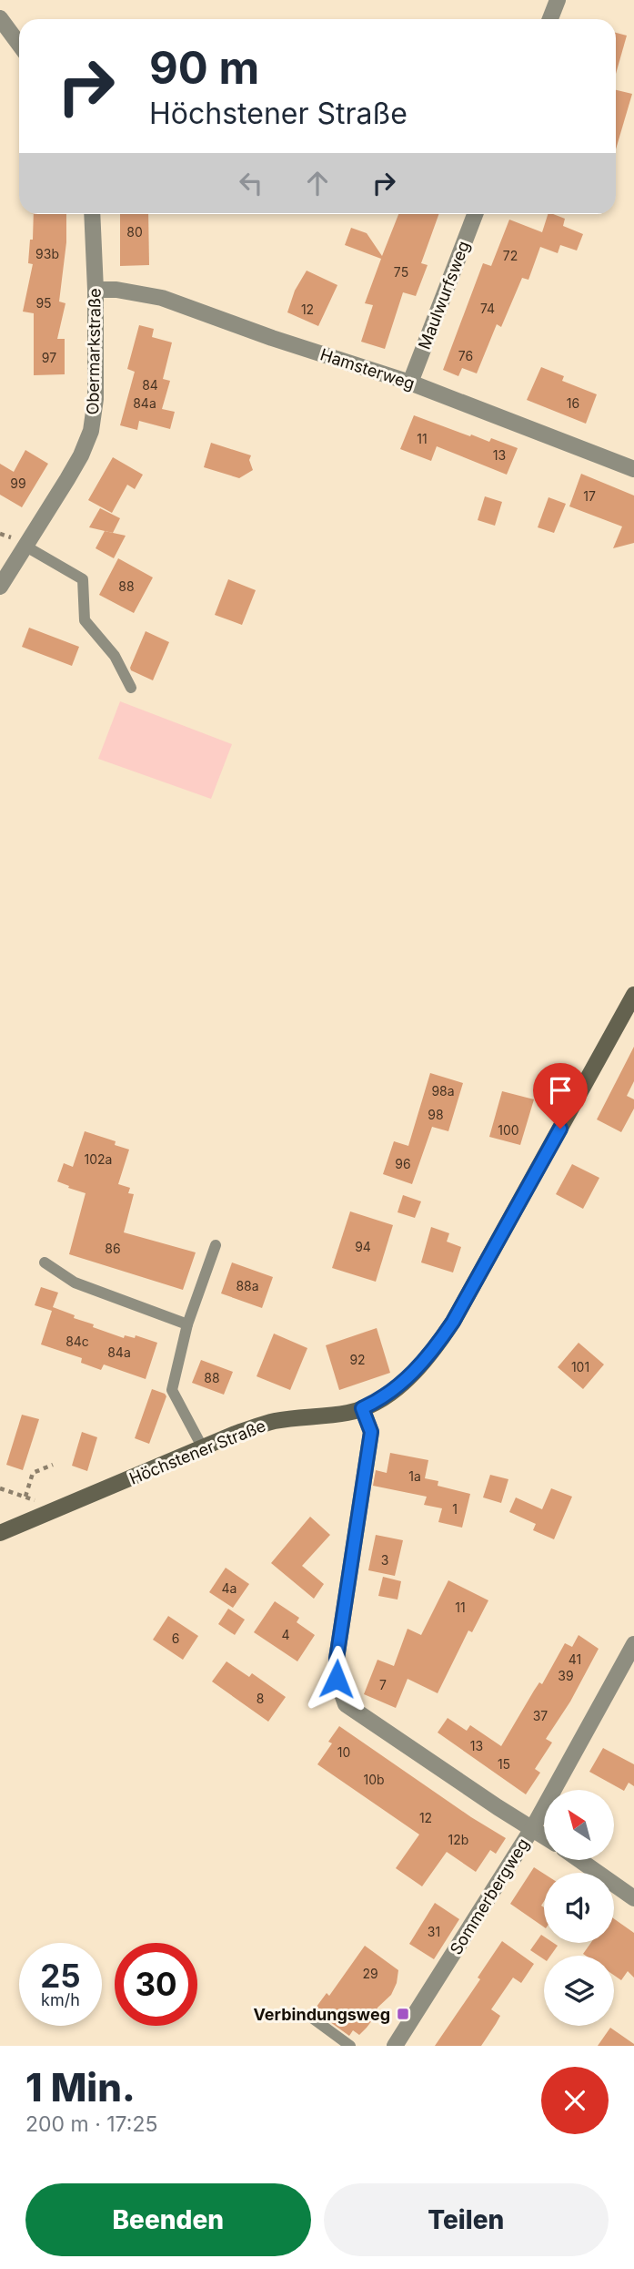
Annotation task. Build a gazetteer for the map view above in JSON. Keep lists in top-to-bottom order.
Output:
{
  "streets": {
    "main road": ["Höchstener Straße"],
    "street": [
      "Maulwurfsweg",
      "Obermarkstraße",
      "Hamsterweg",
      "Sommerbergweg"
    ]
  },
  "crossings": [
    ["Maulwurfsweg", "Hamsterweg"],
    ["Obermarkstraße", "Hamsterweg"]
  ],
  "places": {
    "transit": ["Verbindungsweg"]
  },
  "house_numbers": [
    "80",
    "93b",
    "72",
    "75",
    "95",
    "74",
    "12",
    "76",
    "97",
    "84",
    "84a",
    "16",
    "11",
    "13",
    "99",
    "17",
    "88",
    "98a",
    "98",
    "100",
    "102a",
    "96",
    "94",
    "86",
    "88a",
    "84c",
    "84a",
    "92",
    "101",
    "88",
    "1a",
    "1",
    "3",
    "4a",
    "11",
    "4",
    "6",
    "41",
    "39",
    "7",
    "8",
    "37",
    "13",
    "10",
    "15",
    "10b",
    "12",
    "12b",
    "31",
    "29"
  ],
  "north": "top left",
  "page": {
    "turn": ["90 m", "Höchstener Straße"],
    "speed": "25 km/h",
    "limit": "30",
    "heading": ["1 Min.", "200 m · 17:25"],
    "buttons": ["Beenden", "Teilen"]
  }
}
